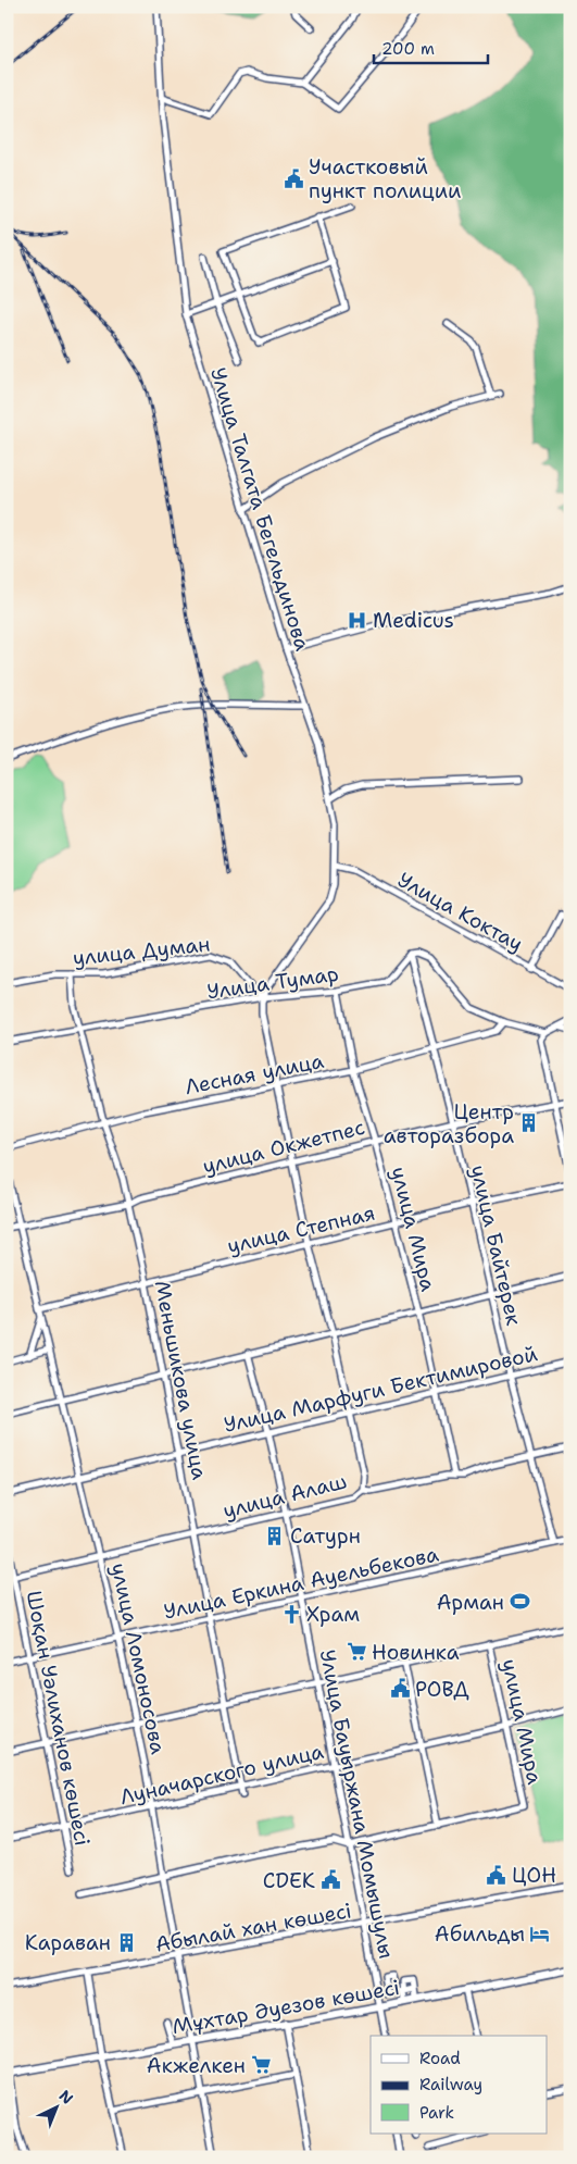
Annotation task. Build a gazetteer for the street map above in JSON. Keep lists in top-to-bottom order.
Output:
{
  "streets": {
    "main road": ["Мұхтар Әуезов көшесі"],
    "street": [
      "Улица Талгата Бегельдинова",
      "Улица Коктау",
      "улица Думан",
      "Улица Тумар",
      "Лесная улица",
      "улица Окжетпес",
      "улица Степная",
      "улица Мира",
      "улица Байтерек",
      "Меньшикова улица",
      "Улица Марфуги Бектимировой",
      "улица Алаш",
      "Улица Еркина Ауельбекова",
      "улица Ломоносова",
      "Шоқан Уәлиханов көшесі",
      "Луначарского улица",
      "Улица Бауыржана Момышулы",
      "Абылай хан көшесі"
    ]
  },
  "crossings": [
    ["Улица Талгата Бегельдинова", "Улица Коктау"],
    ["Улица Талгата Бегельдинова", "улица Думан"],
    ["Улица Талгата Бегельдинова", "Улица Тумар"],
    ["улица Думан", "Улица Тумар"],
    ["улица Думан", "Меньшикова улица"],
    ["Улица Тумар", "улица Мира"],
    ["Улица Тумар", "улица Байтерек"],
    ["Улица Тумар", "Меньшикова улица"],
    ["Лесная улица", "улица Мира"],
    ["Лесная улица", "улица Байтерек"],
    ["Лесная улица", "Меньшикова улица"],
    ["улица Окжетпес", "улица Мира"],
    ["улица Окжетпес", "улица Байтерек"],
    ["улица Окжетпес", "Меньшикова улица"],
    ["улица Окжетпес", "улица Ломоносова"],
    ["улица Степная", "улица Мира"],
    ["улица Степная", "улица Байтерек"],
    ["улица Степная", "Меньшикова улица"],
    ["улица Степная", "улица Ломоносова"],
    ["улица Мира", "Улица Марфуги Бектимировой"],
    ["улица Мира", "улица Алаш"],
    ["улица Мира", "Луначарского улица"],
    ["улица Байтерек", "Улица Марфуги Бектимировой"],
    ["улица Байтерек", "улица Алаш"],
    ["улица Байтерек", "Улица Еркина Ауельбекова"],
    ["Меньшикова улица", "Улица Марфуги Бектимировой"],
    ["Меньшикова улица", "улица Алаш"],
    ["Меньшикова улица", "Улица Еркина Ауельбекова"],
    ["Меньшикова улица", "Луначарского улица"],
    ["Улица Марфуги Бектимировой", "улица Ломоносова"],
    ["Улица Марфуги Бектимировой", "Улица Бауыржана Момышулы"],
    ["улица Алаш", "улица Ломоносова"],
    ["улица Алаш", "Шоқан Уәлиханов көшесі"],
    ["улица Алаш", "Улица Бауыржана Момышулы"],
    ["Улица Еркина Ауельбекова", "улица Ломоносова"],
    ["Улица Еркина Ауельбекова", "Шоқан Уәлиханов көшесі"],
    ["Улица Еркина Ауельбекова", "Улица Бауыржана Момышулы"],
    ["улица Ломоносова", "Луначарского улица"],
    ["улица Ломоносова", "Абылай хан көшесі"],
    ["улица Ломоносова", "Мұхтар Әуезов көшесі"],
    ["Шоқан Уәлиханов көшесі", "Луначарского улица"],
    ["Луначарского улица", "Улица Бауыржана Момышулы"],
    ["Улица Бауыржана Момышулы", "Абылай хан көшесі"],
    ["Улица Бауыржана Момышулы", "Мұхтар Әуезов көшесі"]
  ],
  "places": {
    "public building": [
      "Участковый пункт полиции",
      "РОВД",
      "ЦОН",
      "CDEK"
    ],
    "hospital": ["Medicus"],
    "building": ["Центр авторазбора", "Сатурн", "Караван"],
    "sports": ["Арман"],
    "church": ["Храм"],
    "supermarket": ["Новинка", "Акжелкен"],
    "hotel": ["Абильды"]
  },
  "legend": ["Road", "Railway", "Park"],
  "scale_bar": "200 m",
  "north": "top right"
}
